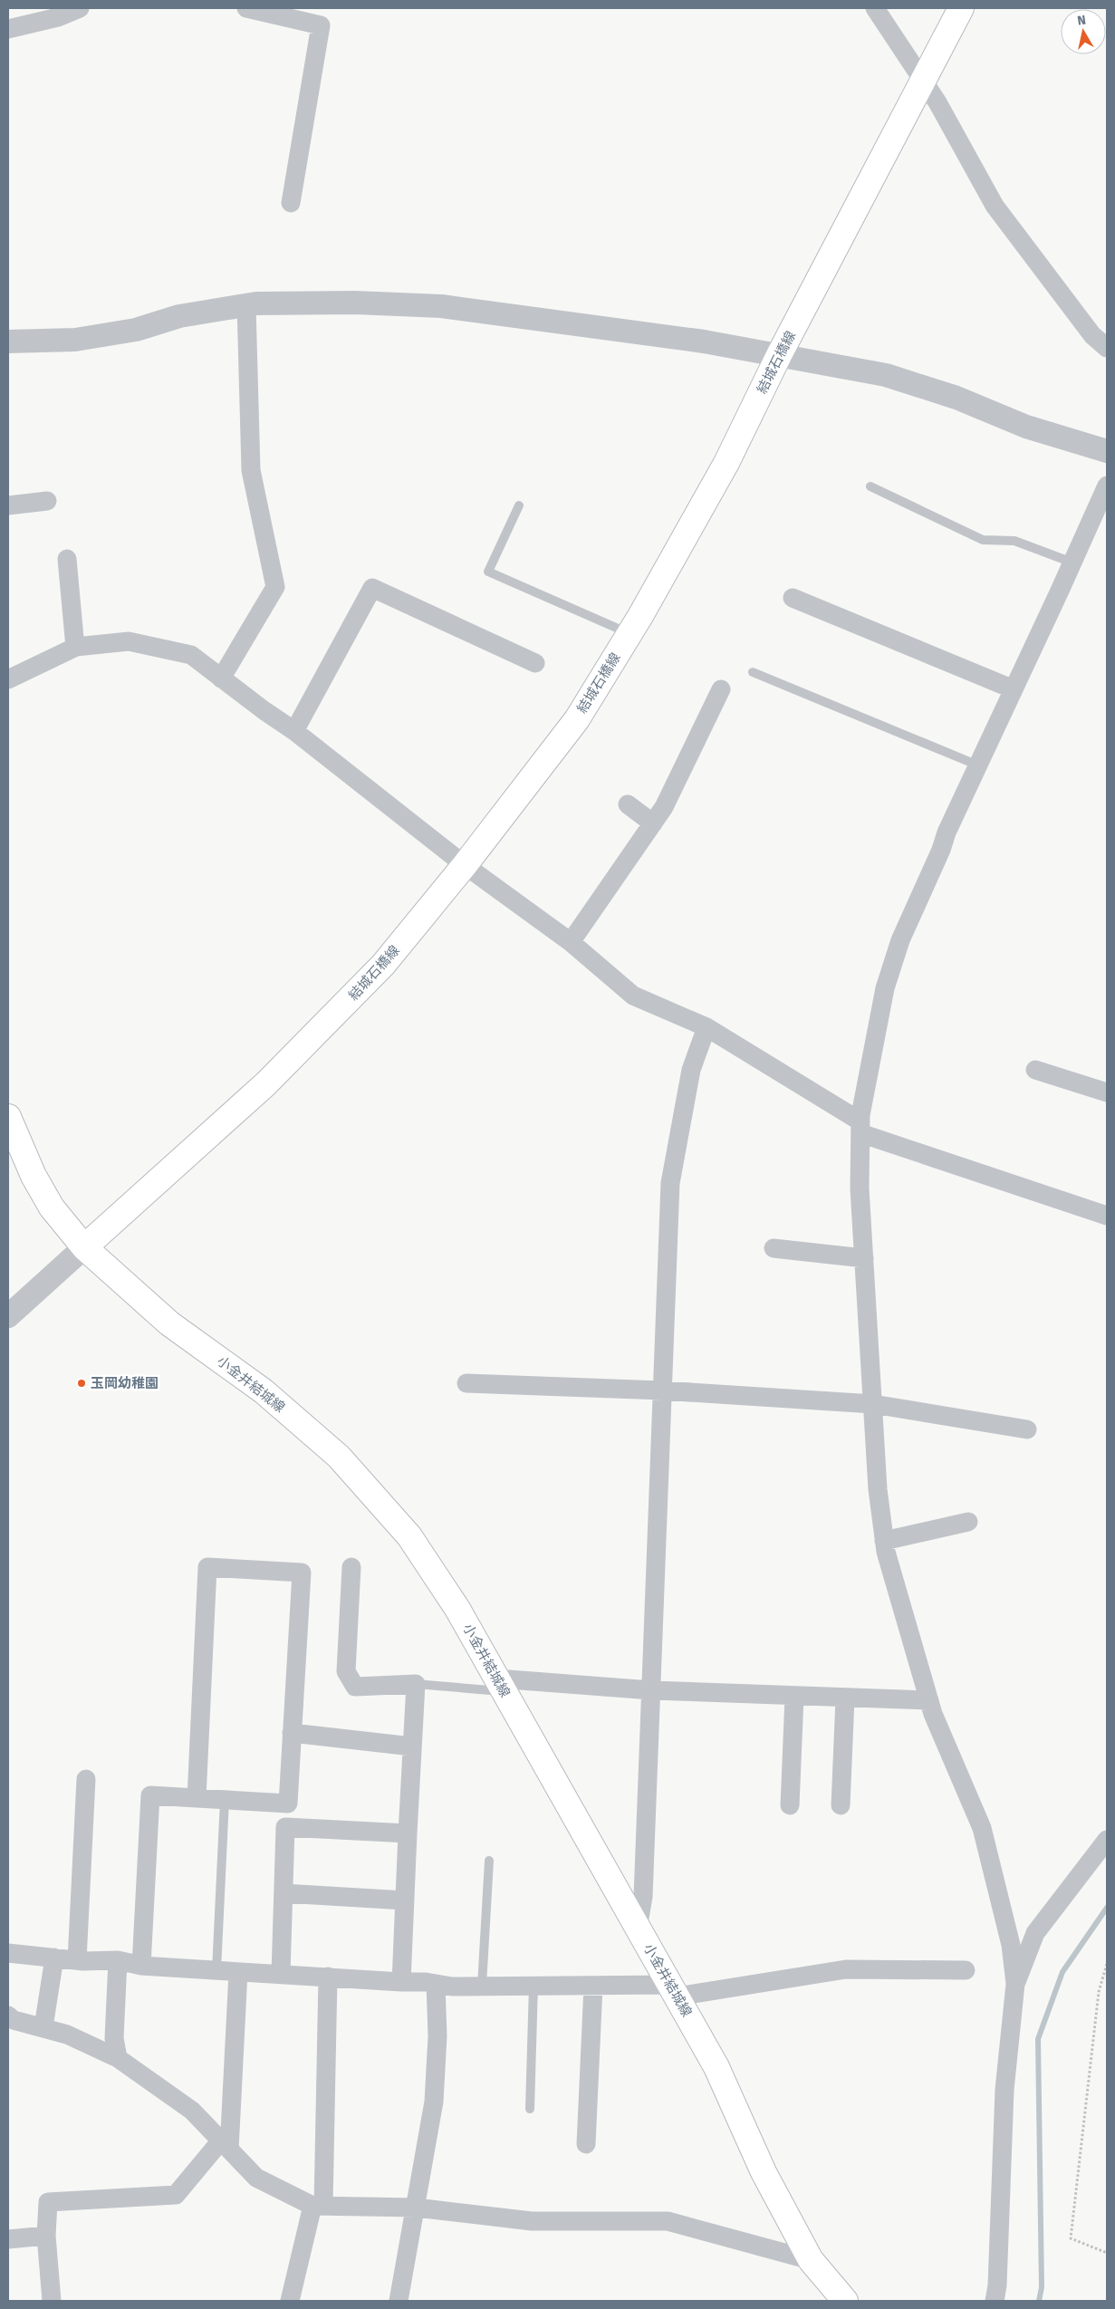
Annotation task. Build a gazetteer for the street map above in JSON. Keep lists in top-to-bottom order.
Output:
{
  "streets": {
    "main road": ["結城石橋線", "小金井結城線"]
  },
  "crossings": [
    ["結城石橋線", "小金井結城線"]
  ],
  "places": ["玉岡幼稚園"],
  "north": "top"
}
